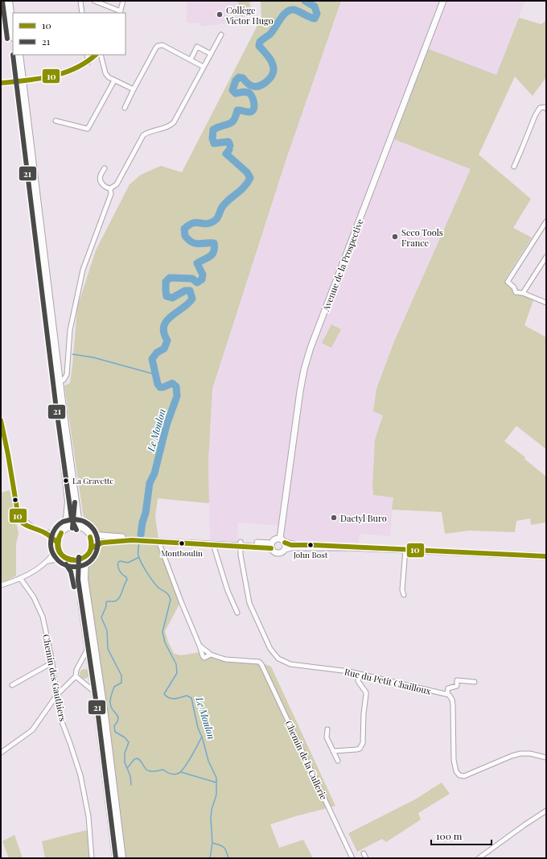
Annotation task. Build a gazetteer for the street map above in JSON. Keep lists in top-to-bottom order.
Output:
{
  "streets": {
    "main road": ["Avenue de la Prospective"],
    "street": ["Chemin des Gauthiers", "Rue du Petit Chailloux", "Chemin de la Cullerie"]
  },
  "water": ["Le Moulon"],
  "places": [
    "Collège Victor Hugo",
    "Seco Tools France",
    "La Gravette",
    "Dactyl Buro",
    "Montboulin",
    "John Bost"
  ],
  "lines": ["transit line 21", "transit line 10"],
  "legend": ["10", "21"],
  "scale_bar": "100 m"
}
